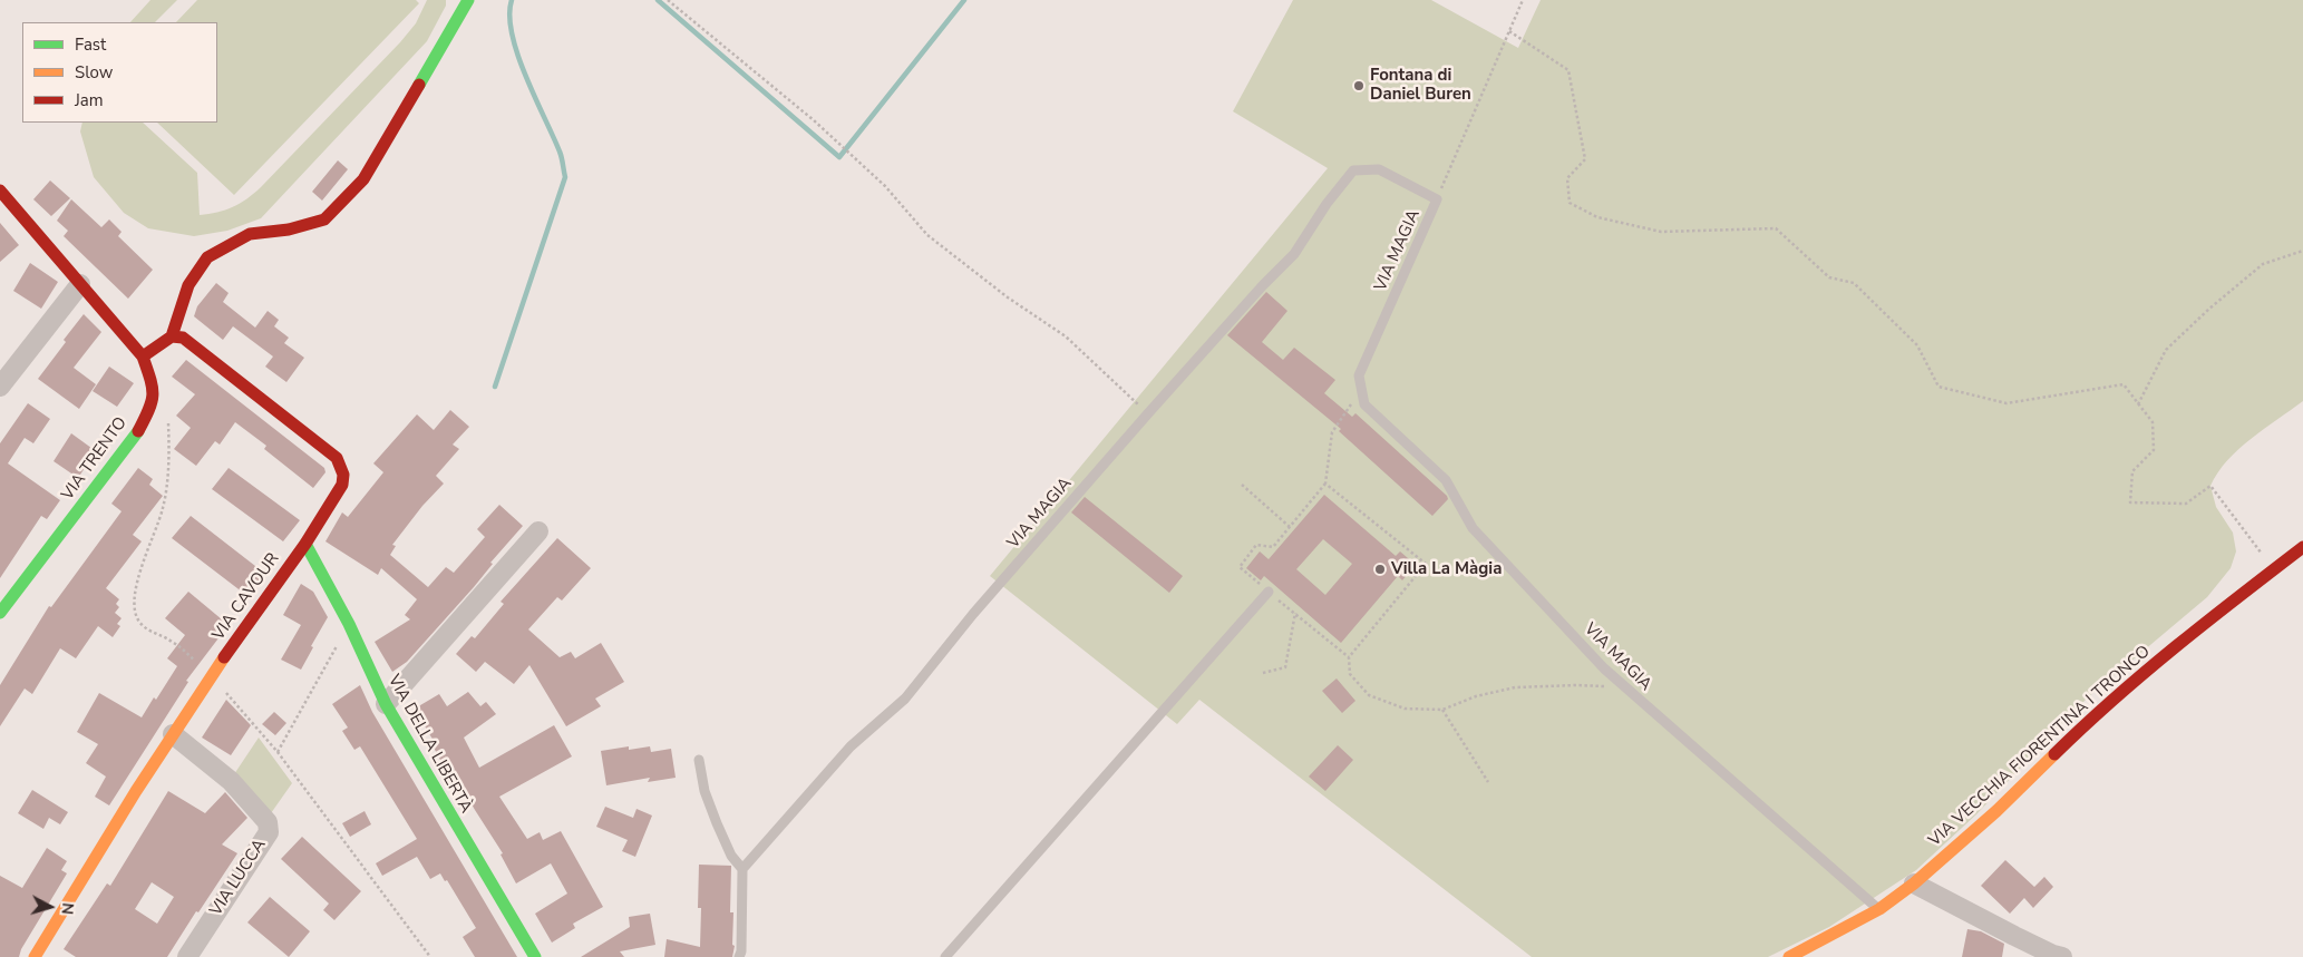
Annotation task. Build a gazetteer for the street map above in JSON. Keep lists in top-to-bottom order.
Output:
{
  "streets": {
    "street": [
      "VIA TRENTO",
      "VIA CAVOUR",
      "VIA DELLA LIBERTÀ",
      "VIA VECCHIA FIORENTINA I TRONCO",
      "VIA LUCCA"
    ],
    "lane": ["VIA MAGIA"]
  },
  "crossings": [
    ["VIA MAGIA", "VIA VECCHIA FIORENTINA I TRONCO"],
    ["VIA CAVOUR", "VIA DELLA LIBERTÀ"],
    ["VIA CAVOUR", "VIA LUCCA"]
  ],
  "places": ["Fontana di Daniel Buren", "Villa La Màgia"],
  "legend": ["Fast", "Slow", "Jam"],
  "north": "right"
}
